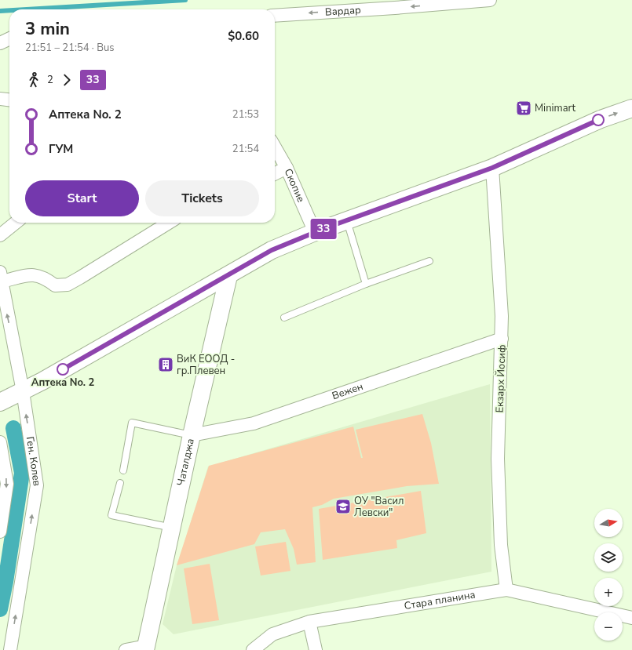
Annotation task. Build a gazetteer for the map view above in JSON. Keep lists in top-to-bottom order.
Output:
{
  "streets": {
    "street": [
      "Вардар",
      "Скопие",
      "Екзарх Йосиф",
      "Вежен",
      "Ген. Колев",
      "Чаталджа",
      "Стара планина"
    ]
  },
  "crossings": [
    ["Екзарх Йосиф", "Вежен"],
    ["Екзарх Йосиф", "Стара планина"],
    ["Вежен", "Чаталджа"]
  ],
  "one_way": ["Вардар", "Ген. Колев"],
  "places": {
    "supermarket": ["Minimart"],
    "building": ["ВиК ЕООД - гр.Плевен"],
    "other": ["Аптека No. 2"],
    "school or university": ["ОУ \"Васил Левски\""]
  },
  "lines": ["bus line 33"],
  "north": "right",
  "page": {
    "on_map": "33",
    "heading": ["3 min", "21:51 – 21:54 · Bus", "$0.60"],
    "legs": ["2", "33"],
    "list": [
      {
        "name": "Аптека No. 2",
        "value": "21:53"
      },
      {
        "name": "ГУМ",
        "value": "21:54"
      }
    ],
    "buttons": ["Start", "Tickets"],
    "map_buttons": ["+", "−"]
  }
}
